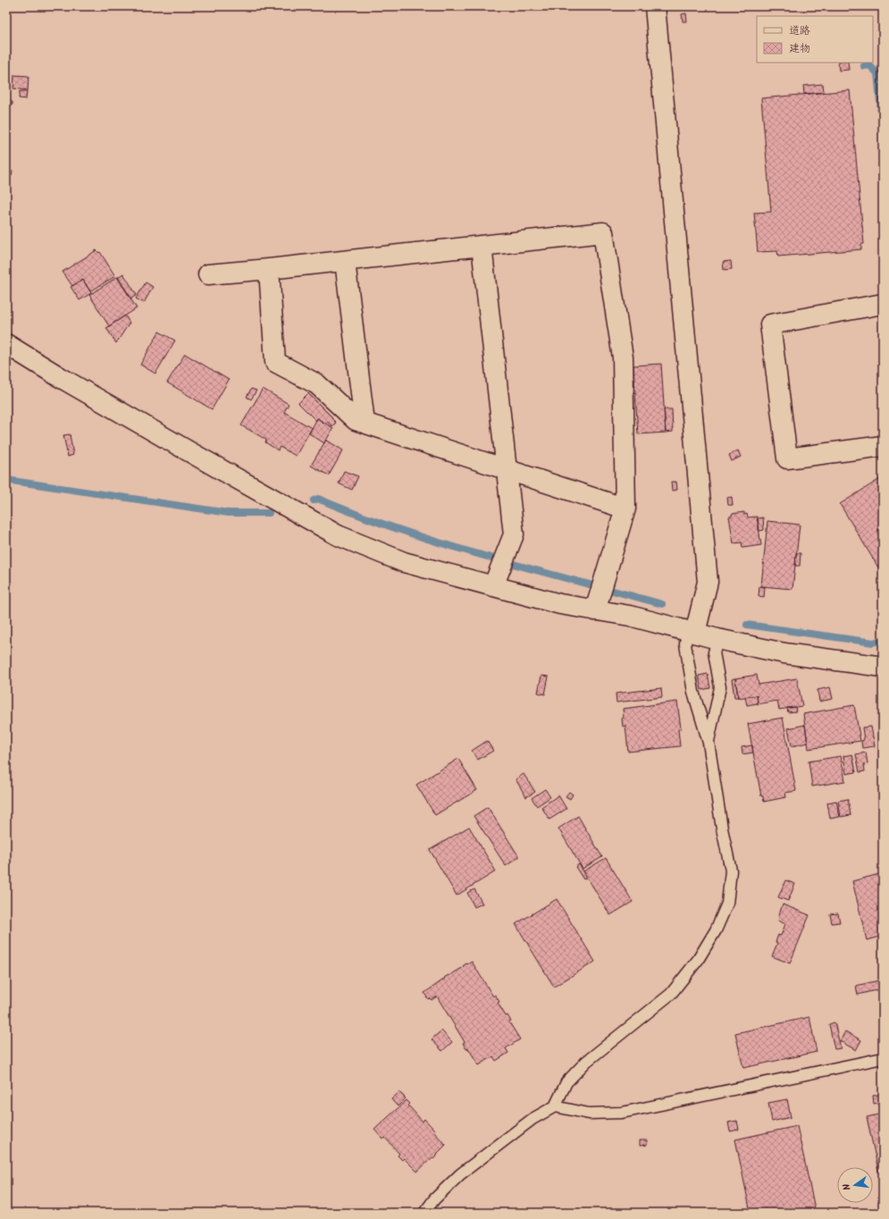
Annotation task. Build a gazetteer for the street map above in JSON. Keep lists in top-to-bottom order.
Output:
{
  "legend": ["道路", "建物"],
  "north": "left"
}
